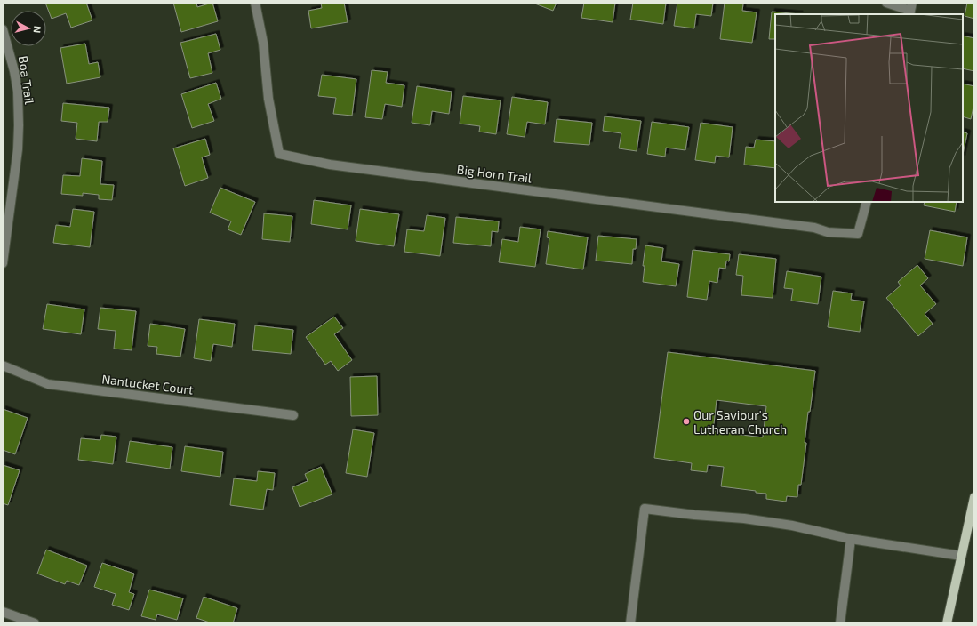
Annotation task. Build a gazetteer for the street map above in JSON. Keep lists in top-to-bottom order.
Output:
{
  "streets": {
    "street": ["Boa Trail", "Big Horn Trail", "Nantucket Court"]
  },
  "places": ["Our Saviour's Lutheran Church"],
  "north": "right"
}
